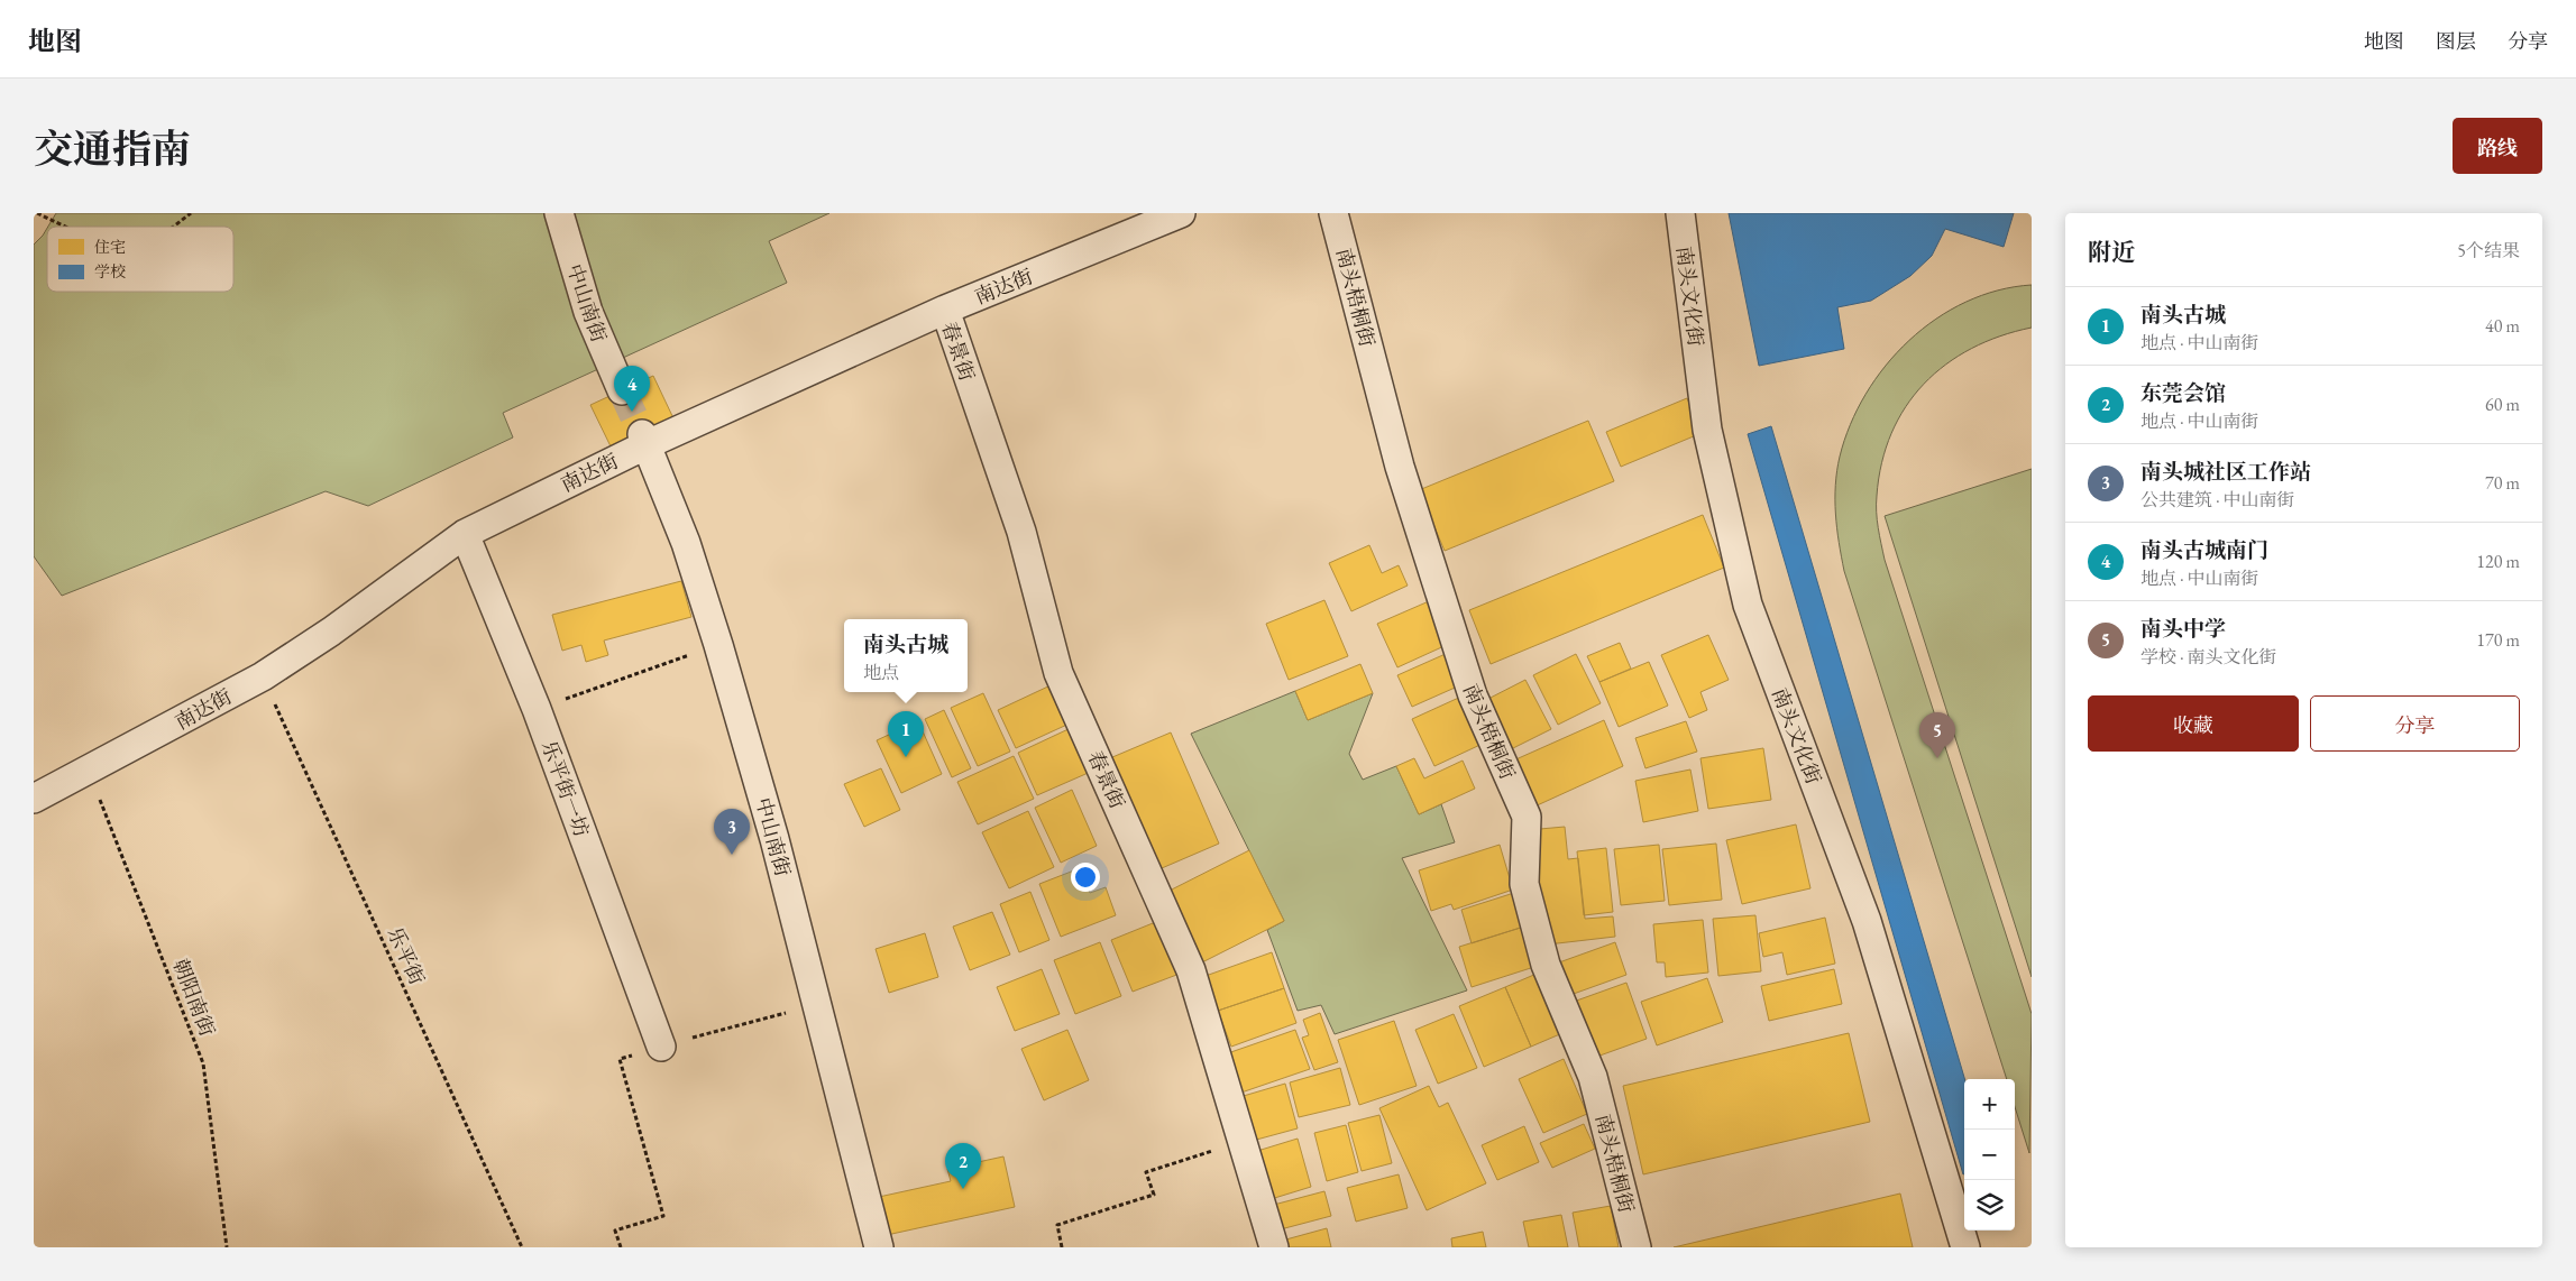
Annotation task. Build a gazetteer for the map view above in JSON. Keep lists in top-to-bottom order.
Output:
{
  "streets": {
    "street": [
      "南达街",
      "南头文化街",
      "南头梧桐街",
      "中山南街",
      "春景街",
      "乐平街一坊"
    ],
    "path": ["乐平街", "朝阳南街"]
  },
  "crossings": [
    ["南达街", "中山南街"],
    ["南达街", "春景街"],
    ["南达街", "乐平街一坊"],
    ["南达街", "乐平街"],
    ["南达街", "朝阳南街"]
  ],
  "legend": ["住宅", "学校"],
  "page": {
    "header": "地图",
    "nav": ["地图", "图层", "分享"],
    "title": "交通指南",
    "buttons": [
      "路线",
      ["收藏", "分享"]
    ],
    "heading": ["附近", "5个结果"],
    "list": [
      {
        "mark": "1",
        "name": "南头古城",
        "note": "地点 · 中山南街",
        "value": "40 m"
      },
      {
        "mark": "2",
        "name": "东莞会馆",
        "note": "地点 · 中山南街",
        "value": "60 m"
      },
      {
        "mark": "3",
        "name": "南头城社区工作站",
        "note": "公共建筑 · 中山南街",
        "value": "70 m"
      },
      {
        "mark": "4",
        "name": "南头古城南门",
        "note": "地点 · 中山南街",
        "value": "120 m"
      },
      {
        "mark": "5",
        "name": "南头中学",
        "note": "学校 · 南头文化街",
        "value": "170 m"
      }
    ],
    "pins": [
      "4",
      "1",
      "5",
      "3",
      "2"
    ],
    "popup": ["南头古城", "地点"],
    "map_buttons": ["+", "−"]
  }
}
